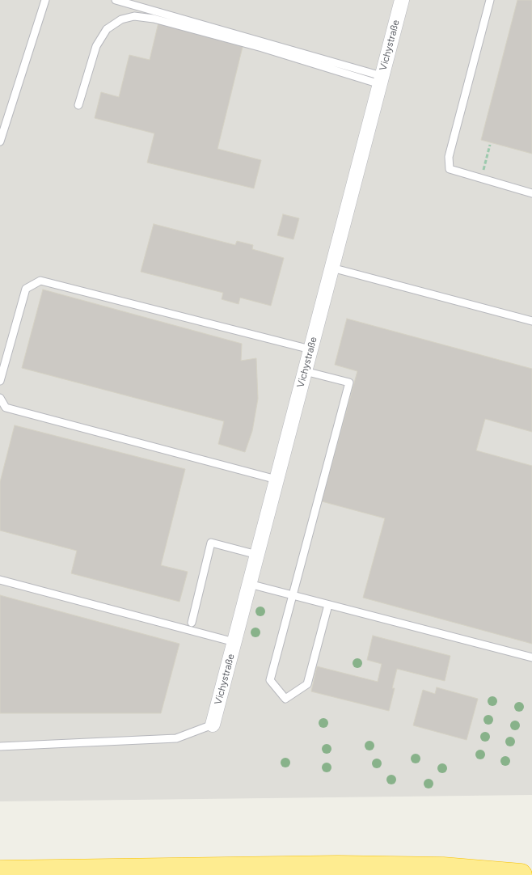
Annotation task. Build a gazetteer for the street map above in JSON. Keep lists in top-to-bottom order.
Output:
{
  "streets": {
    "street": ["Vichystraße"]
  }
}
